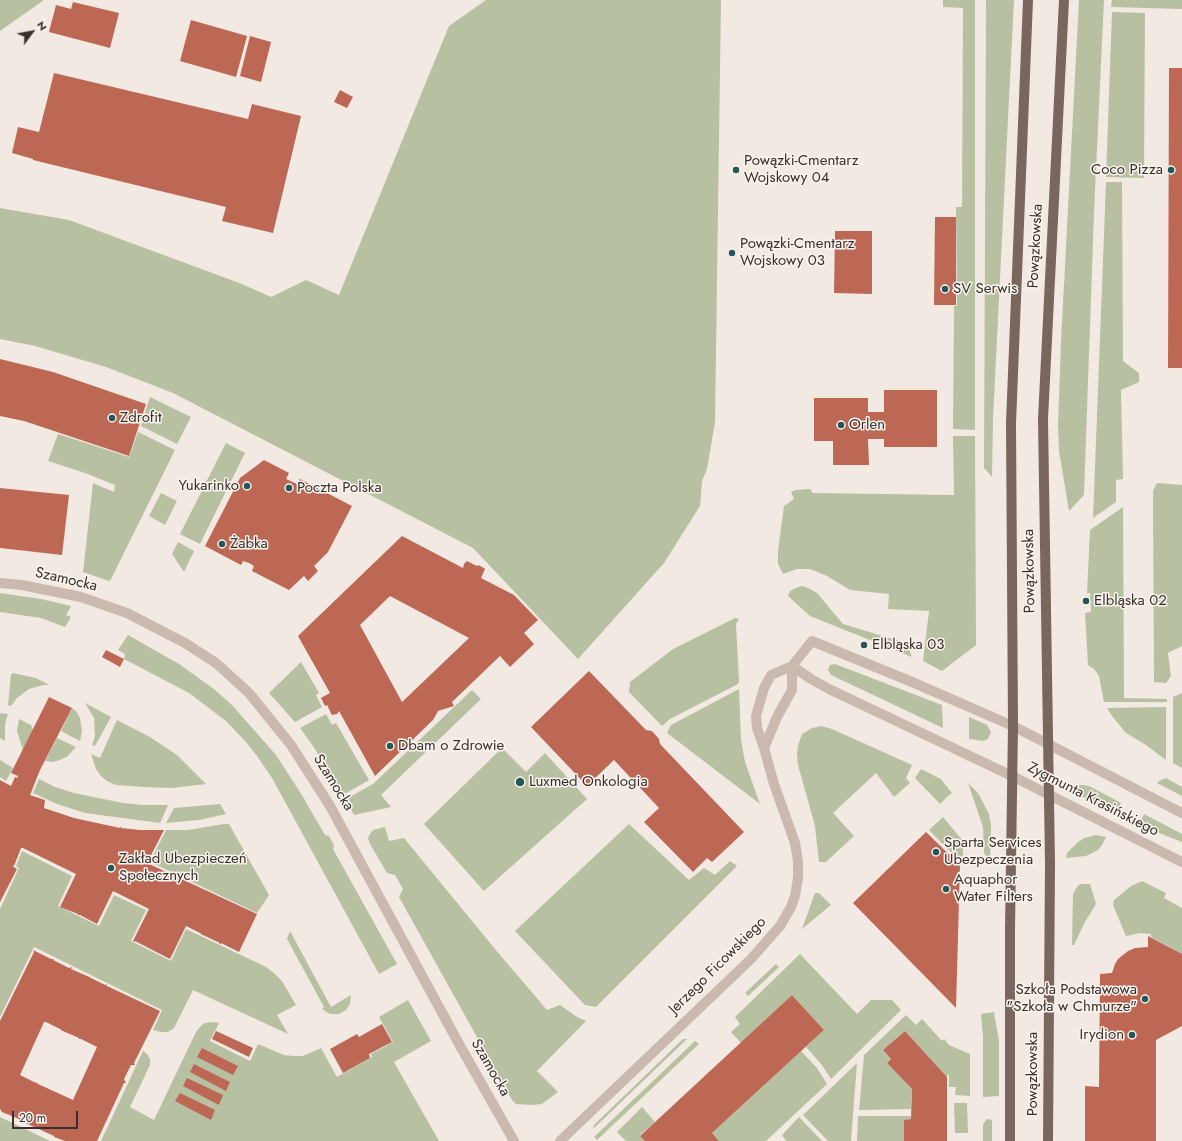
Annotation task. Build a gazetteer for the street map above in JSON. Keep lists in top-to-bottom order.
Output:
{
  "streets": {
    "main road": ["Powązkowska"],
    "street": ["Szamocka", "Zygmunta Krasińskiego", "Jerzego Ficowskiego"]
  },
  "crossings": [
    ["Powązkowska", "Zygmunta Krasińskiego"],
    ["Powązkowska", "Jerzego Ficowskiego"],
    ["Zygmunta Krasińskiego", "Jerzego Ficowskiego"]
  ],
  "places": [
    "Powązki-Cmentarz Wojskowy 04",
    "Coco Pizza",
    "Powązki-Cmentarz Wojskowy 03",
    "SV Serwis",
    "Zdrofit",
    "Orlen",
    "Yukarinko",
    "Poczta Polska",
    "Żabka",
    "Elbląska 02",
    "Elbląska 03",
    "Dbam o Zdrowie",
    "Luxmed Onkologia",
    "Sparta Services Ubezpeczenia",
    "Zakład Ubezpieczeń Społecznych",
    "Aquaphor Water Filters",
    "Szkoła Podstawowa \"Szkoła w Chmurze\"",
    "Irydion"
  ],
  "scale_bar": "20 m",
  "north": "top right"
}
